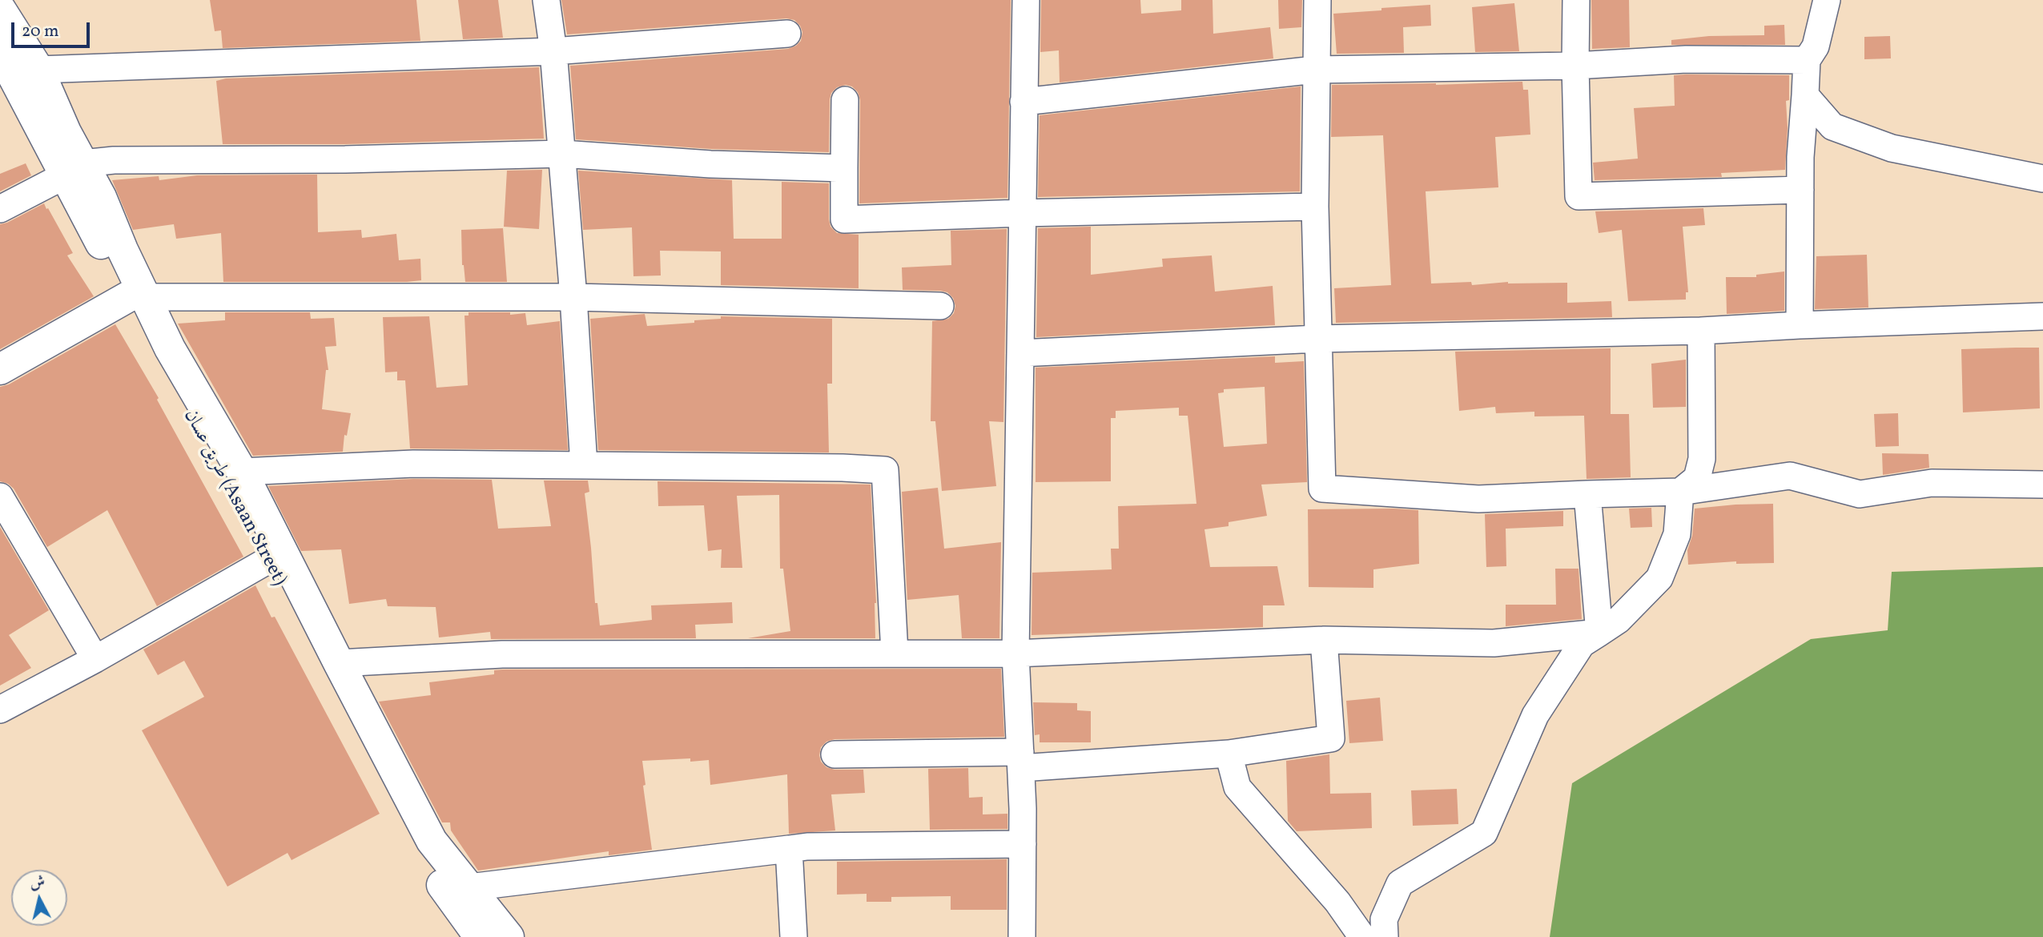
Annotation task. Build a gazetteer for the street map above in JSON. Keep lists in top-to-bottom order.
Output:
{
  "streets": {
    "street": ["طريق عسان (Asaan Street)"]
  },
  "scale_bar": "20 m",
  "north": "top"
}
